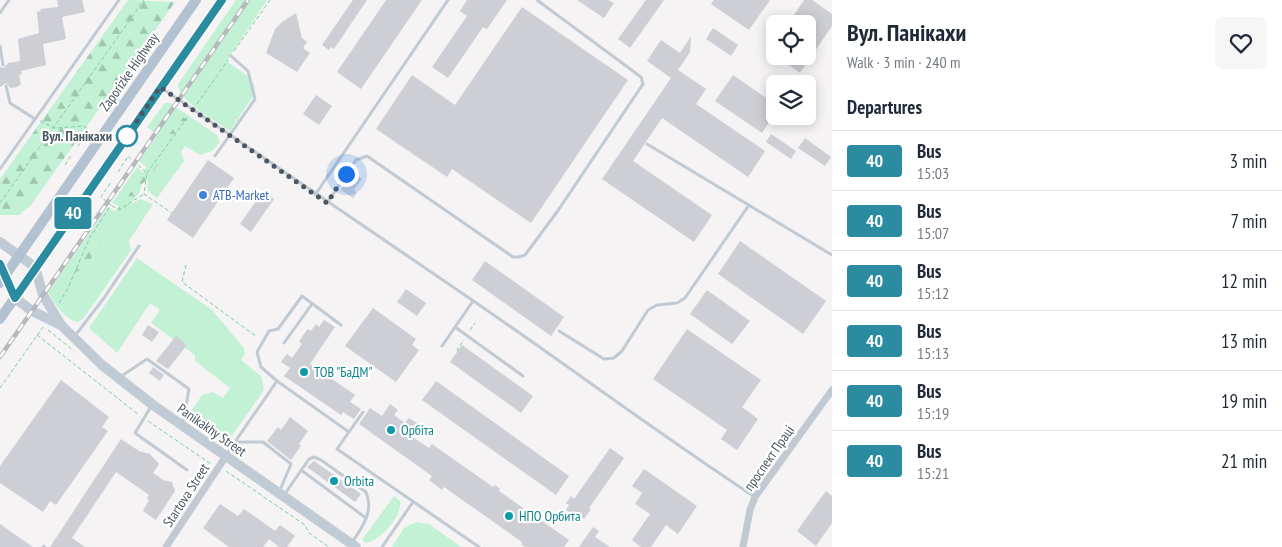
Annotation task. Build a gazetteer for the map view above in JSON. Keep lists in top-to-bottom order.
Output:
{
  "streets": {
    "main road": ["Zaporizke Highway"],
    "street": ["Panikakhy Street", "проспект Праці", "Startova Street"]
  },
  "crossings": [
    ["Panikakhy Street", "Startova Street"]
  ],
  "places": [
    "Вул. Панікахи",
    "ATB-Market",
    "ТОВ \"БаДМ\"",
    "Орбіта",
    "Orbita",
    "НПО Орбита"
  ],
  "lines": ["bus line 40"],
  "page": {
    "on_map": "40",
    "heading": [
      ["Вул. Панікахи", "Walk · 3 min · 240 m"],
      "Departures"
    ],
    "list": [
      {
        "mark": "40",
        "name": "Bus",
        "note": "15:03",
        "value": "3 min"
      },
      {
        "mark": "40",
        "name": "Bus",
        "note": "15:07",
        "value": "7 min"
      },
      {
        "mark": "40",
        "name": "Bus",
        "note": "15:12",
        "value": "12 min"
      },
      {
        "mark": "40",
        "name": "Bus",
        "note": "15:13",
        "value": "13 min"
      },
      {
        "mark": "40",
        "name": "Bus",
        "note": "15:19",
        "value": "19 min"
      },
      {
        "mark": "40",
        "name": "Bus",
        "note": "15:21",
        "value": "21 min"
      }
    ]
  }
}
